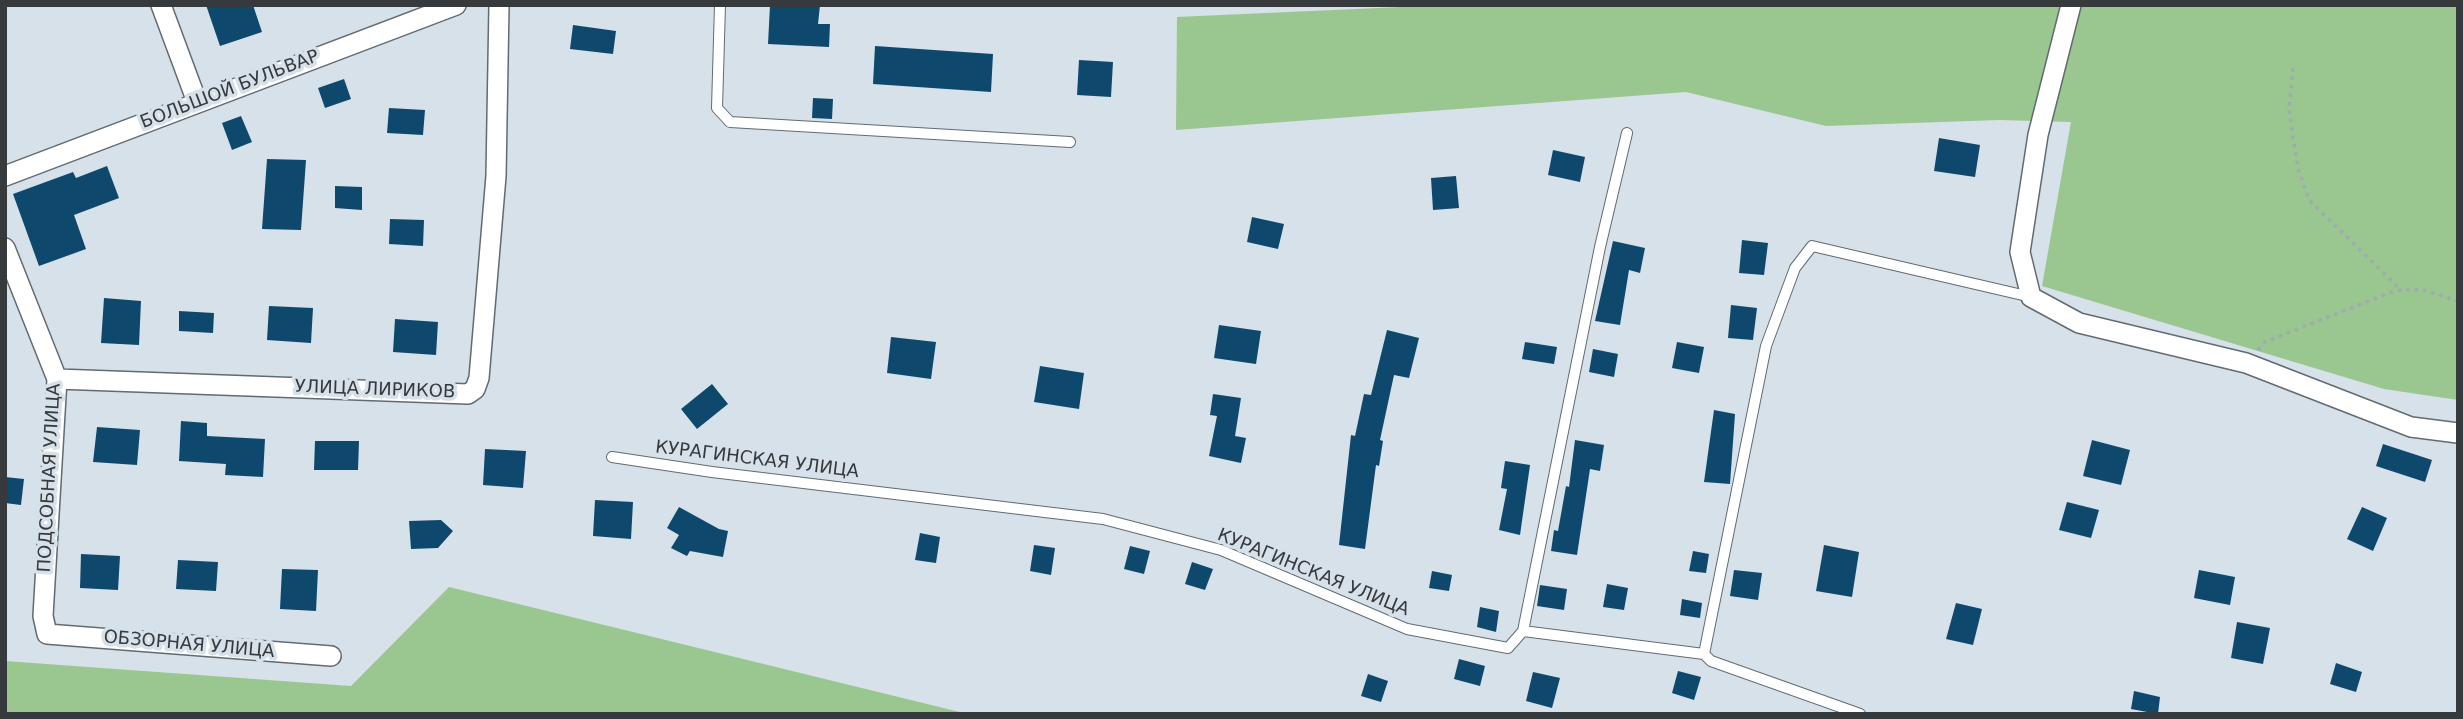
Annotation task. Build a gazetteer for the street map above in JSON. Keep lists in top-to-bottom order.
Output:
{
  "streets": {
    "street": [
      "БОЛЬШОЙ БУЛЬВАР",
      "УЛИЦА ЛИРИКОВ",
      "ПОДСОБНАЯ УЛИЦА",
      "ОБЗОРНАЯ УЛИЦА"
    ],
    "lane": ["КУРАГИНСКАЯ УЛИЦА"]
  },
  "crossings": [
    ["УЛИЦА ЛИРИКОВ", "ПОДСОБНАЯ УЛИЦА"],
    ["ПОДСОБНАЯ УЛИЦА", "ОБЗОРНАЯ УЛИЦА"]
  ]
}
